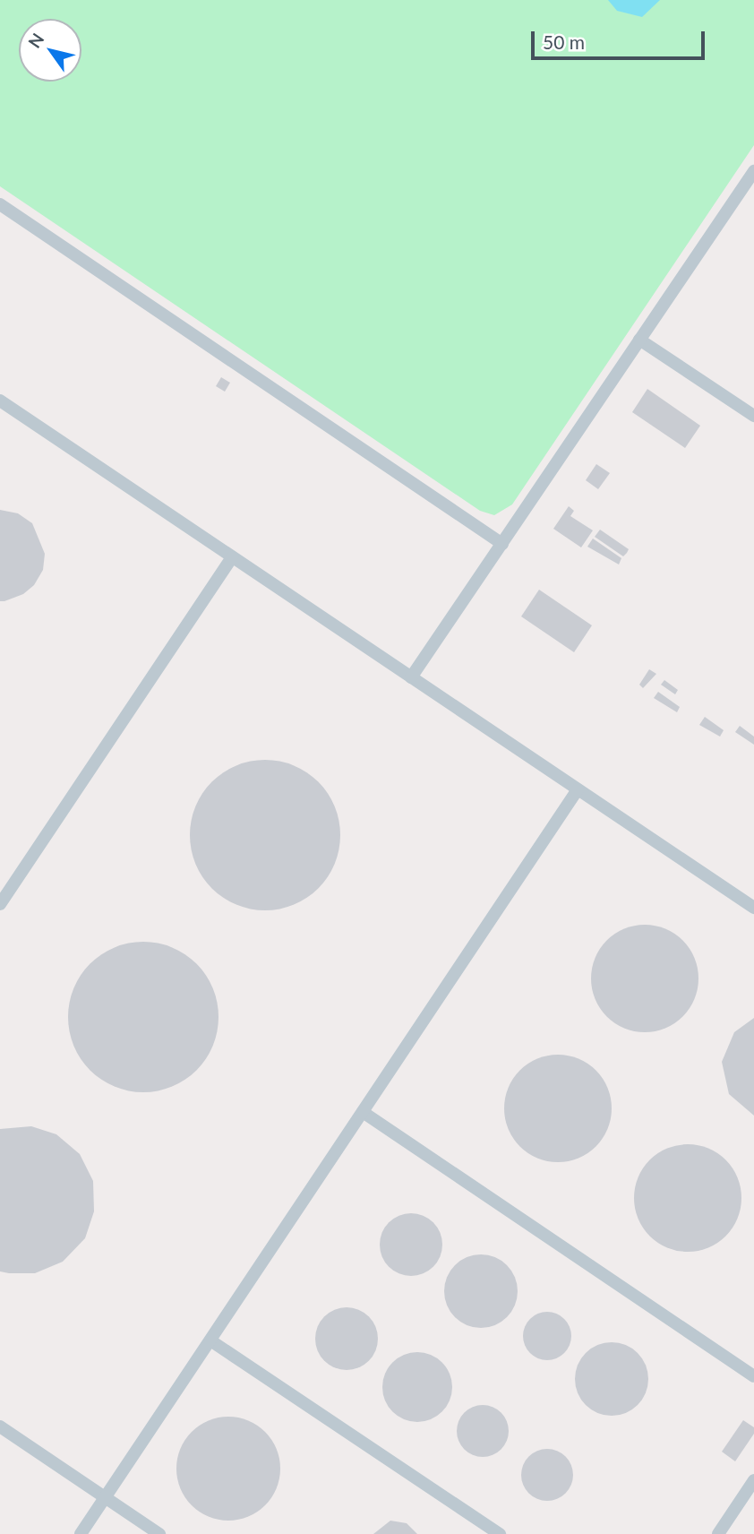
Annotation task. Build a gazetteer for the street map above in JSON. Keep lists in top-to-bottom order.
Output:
{
  "scale_bar": "50 m",
  "north": "top left"
}
